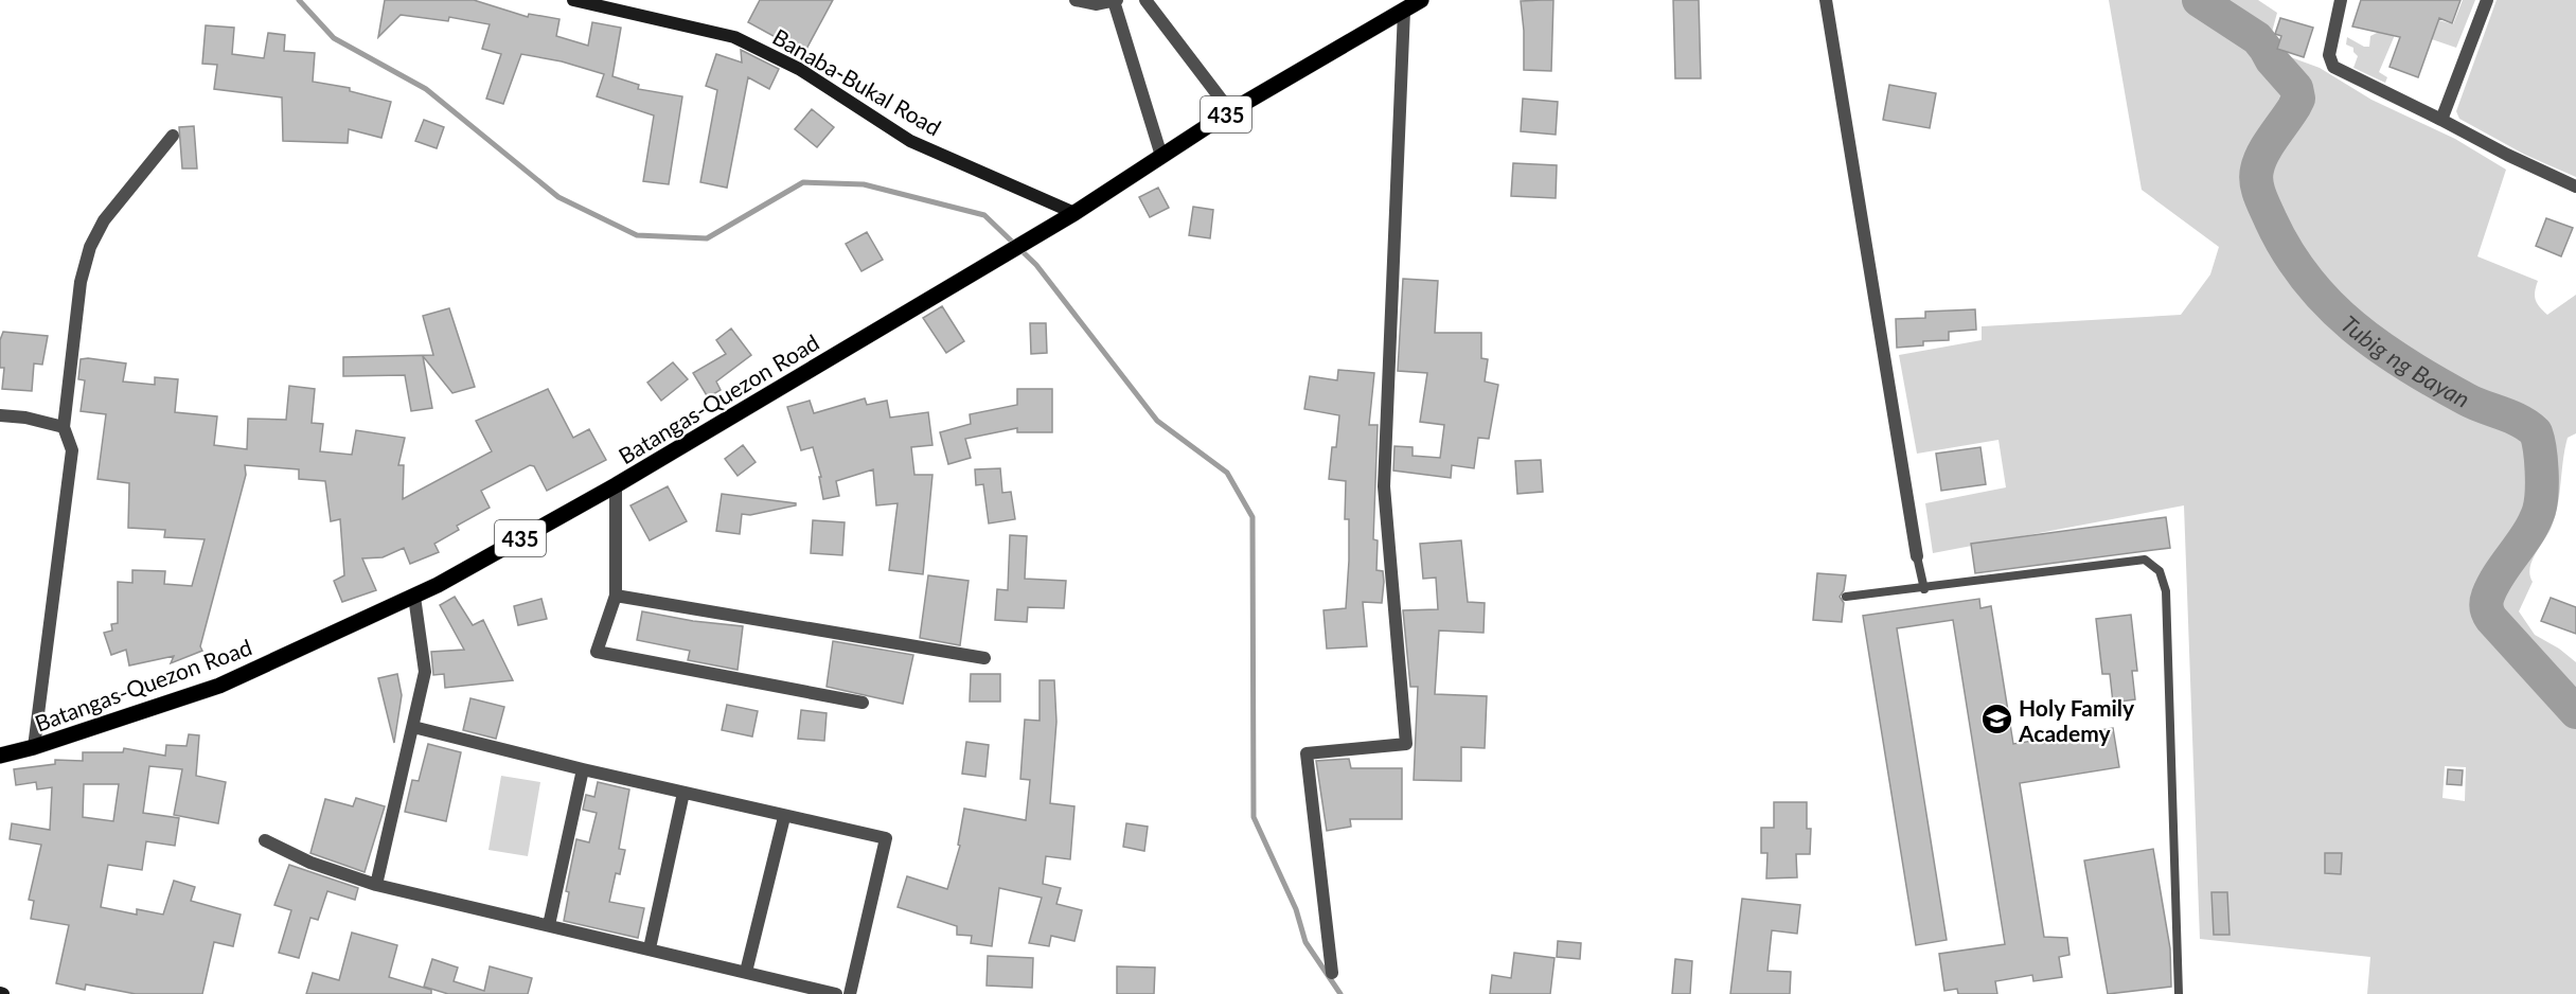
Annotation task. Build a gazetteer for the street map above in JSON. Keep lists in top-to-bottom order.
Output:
{
  "streets": {
    "main road": ["435", "Batangas-Quezon Road"],
    "street": ["Banaba-Bukal Road"]
  },
  "crossings": [
    ["Banaba-Bukal Road", "Batangas-Quezon Road"]
  ],
  "water": ["Tubig ng Bayan"],
  "places": {
    "school or university": ["Holy Family Academy"]
  }
}
